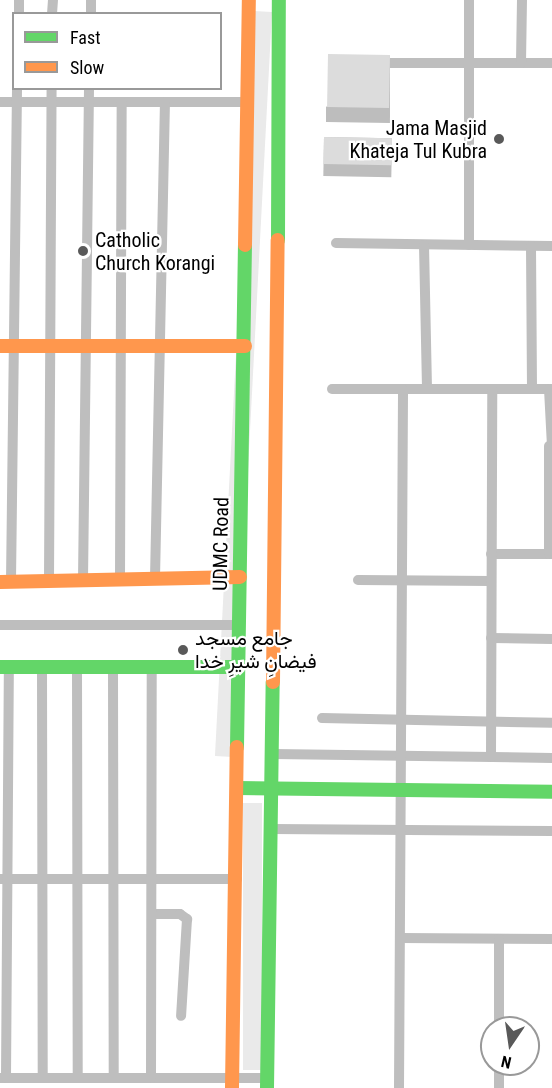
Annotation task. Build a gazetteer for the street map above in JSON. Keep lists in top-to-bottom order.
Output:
{
  "streets": {
    "main road": ["UDMC Road"]
  },
  "places": ["Jama Masjid Khateja Tul Kubra", "Catholic Church Korangi", "جامع مسجد فیضانِ شیرِ خدا"],
  "legend": ["Fast", "Slow"],
  "north": "bottom"
}
